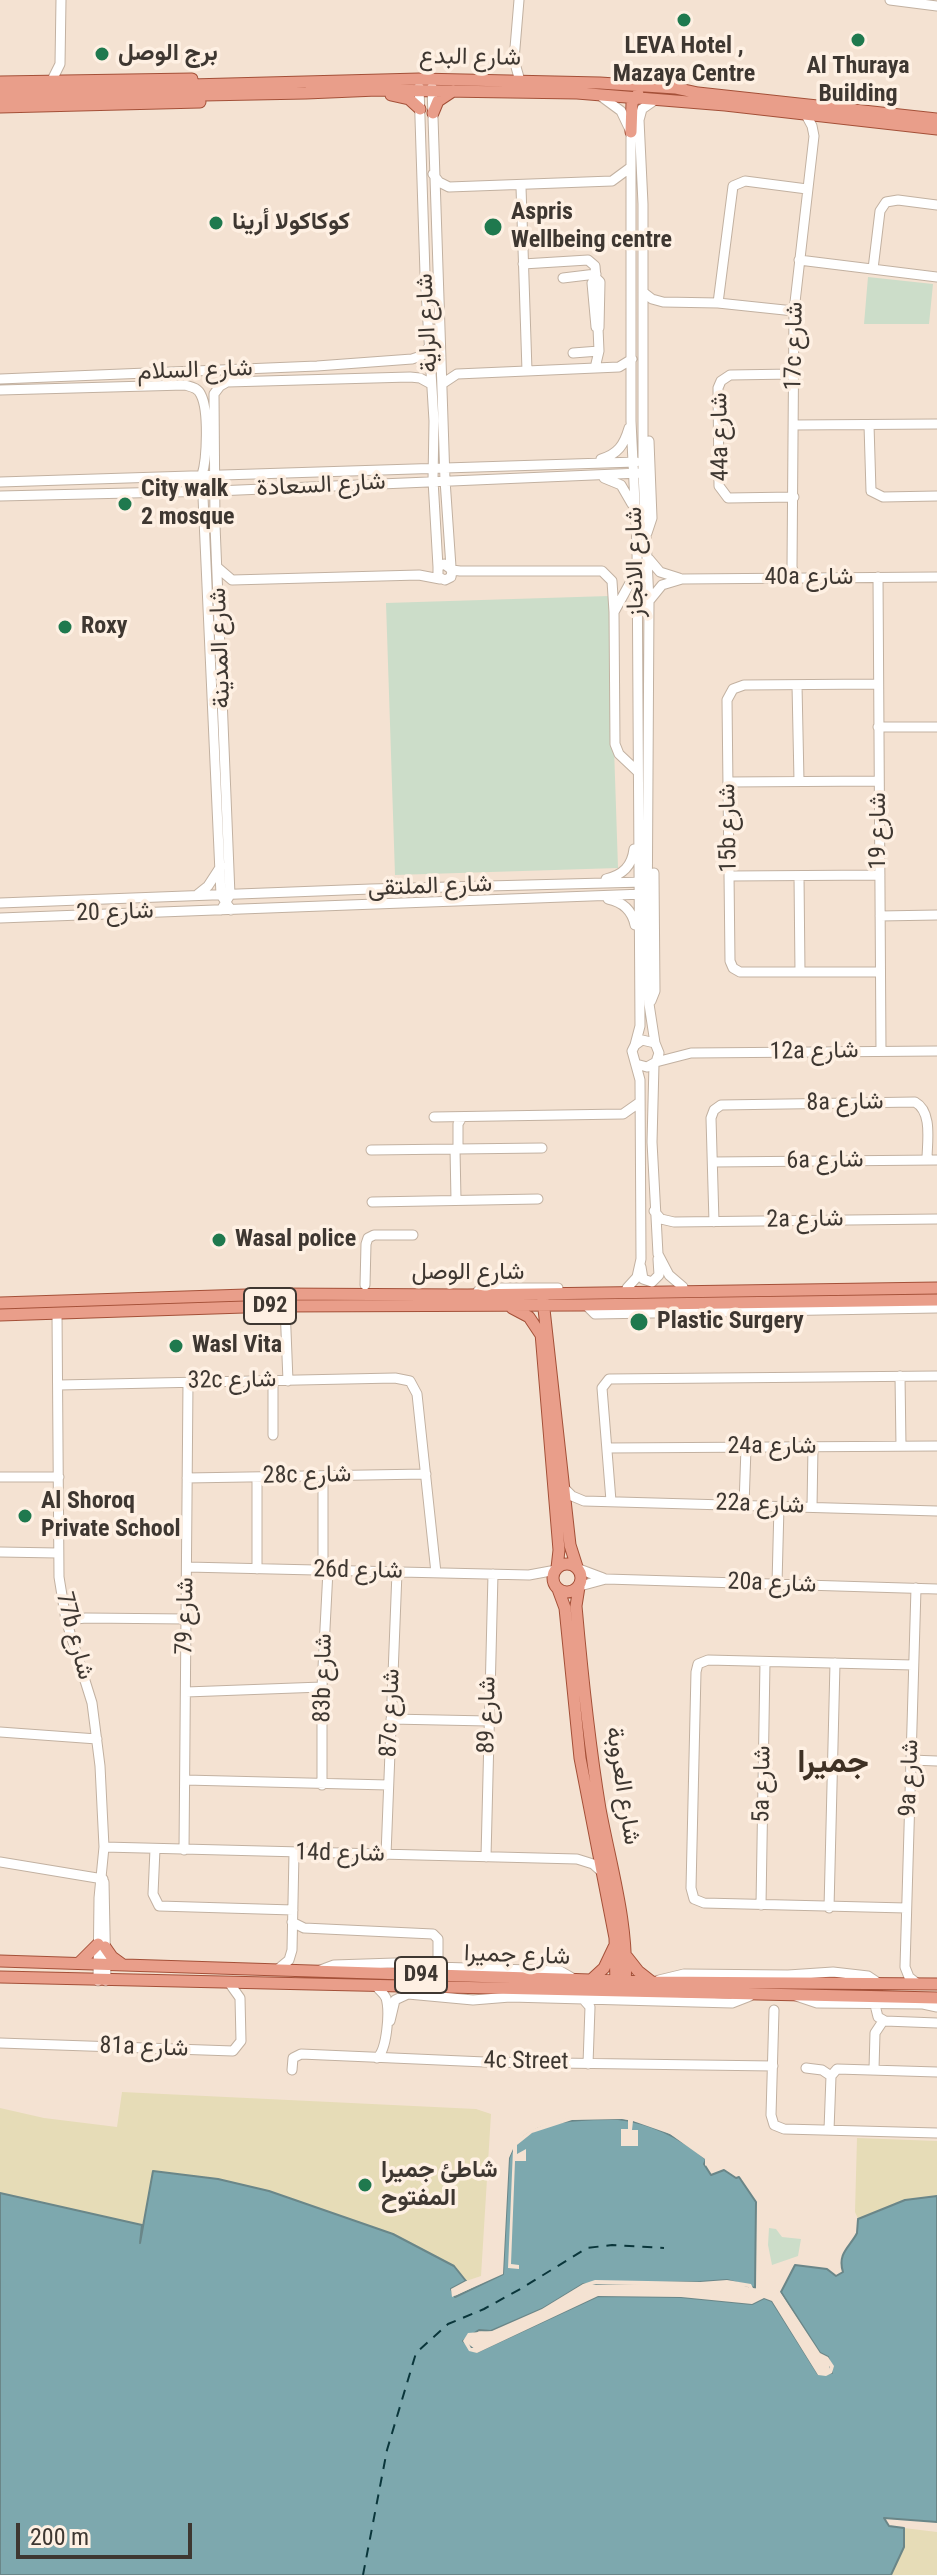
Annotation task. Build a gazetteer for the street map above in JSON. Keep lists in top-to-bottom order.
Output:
{
  "streets": {
    "main road": [
      "شارع البدع",
      "شارع الوصل",
      "D92",
      "شارع العروبة",
      "شارع جميرا",
      "D94"
    ],
    "street": [
      "شارع الراية",
      "17c شارع",
      "شارع السلام",
      "44a شارع",
      "شارع السعادة",
      "شارع الانجاز",
      "40a شارع",
      "شارع المدينة",
      "15b شارع",
      "شارع 19",
      "شارع الملتقى",
      "شارع 20",
      "12a شارع",
      "8a شارع",
      "6a شارع",
      "2a شارع",
      "32c شارع",
      "24a شارع",
      "28c شارع",
      "22a شارع",
      "26d شارع",
      "20a شارع",
      "شارع 79",
      "77b شارع",
      "83b شارع",
      "87c شارع",
      "شارع 89",
      "9a شارع",
      "5a شارع",
      "14d شارع",
      "81a شارع",
      "4c Street"
    ]
  },
  "crossings": [
    ["شارع البدع", "شارع الراية"],
    ["شارع البدع", "17c شارع"],
    ["شارع البدع", "شارع الانجاز"],
    ["شارع الراية", "شارع السلام"],
    ["شارع الراية", "شارع السعادة"],
    ["17c شارع", "44a شارع"],
    ["17c شارع", "40a شارع"],
    ["شارع السلام", "شارع المدينة"],
    ["شارع السعادة", "شارع الانجاز"],
    ["شارع السعادة", "شارع المدينة"],
    ["شارع الانجاز", "شارع الملتقى"],
    ["شارع الانجاز", "12a شارع"],
    ["40a شارع", "شارع 19"],
    ["شارع المدينة", "شارع الملتقى"],
    ["شارع المدينة", "شارع 20"],
    ["شارع 19", "12a شارع"],
    ["شارع الملتقى", "شارع 20"],
    ["8a شارع", "6a شارع"],
    ["شارع الوصل", "77b شارع"],
    ["32c شارع", "28c شارع"],
    ["32c شارع", "شارع 79"],
    ["32c شارع", "77b شارع"],
    ["28c شارع", "شارع 79"],
    ["28c شارع", "83b شارع"],
    ["26d شارع", "20a شارع"],
    ["26d شارع", "شارع 79"],
    ["26d شارع", "83b شارع"],
    ["26d شارع", "87c شارع"],
    ["26d شارع", "شارع 89"],
    ["26d شارع", "شارع العروبة"],
    ["20a شارع", "9a شارع"],
    ["20a شارع", "شارع العروبة"],
    ["شارع 79", "14d شارع"],
    ["77b شارع", "14d شارع"],
    ["77b شارع", "شارع جميرا"],
    ["87c شارع", "14d شارع"],
    ["شارع 89", "14d شارع"],
    ["شارع العروبة", "14d شارع"],
    ["شارع العروبة", "شارع جميرا"]
  ],
  "districts": ["جميرا"],
  "places": [
    "LEVA Hotel , Mazaya Centre",
    "Al Thuraya Building",
    "برج الوصل",
    "كوكاكولا أرينا",
    "Aspris Wellbeing centre",
    "City walk 2 mosque",
    "Roxy",
    "Wasal police",
    "Plastic Surgery",
    "Wasl Vita",
    "Al Shoroq Private School",
    "شاطئ جميرا المفتوح"
  ],
  "scale_bar": "200 m"
}
